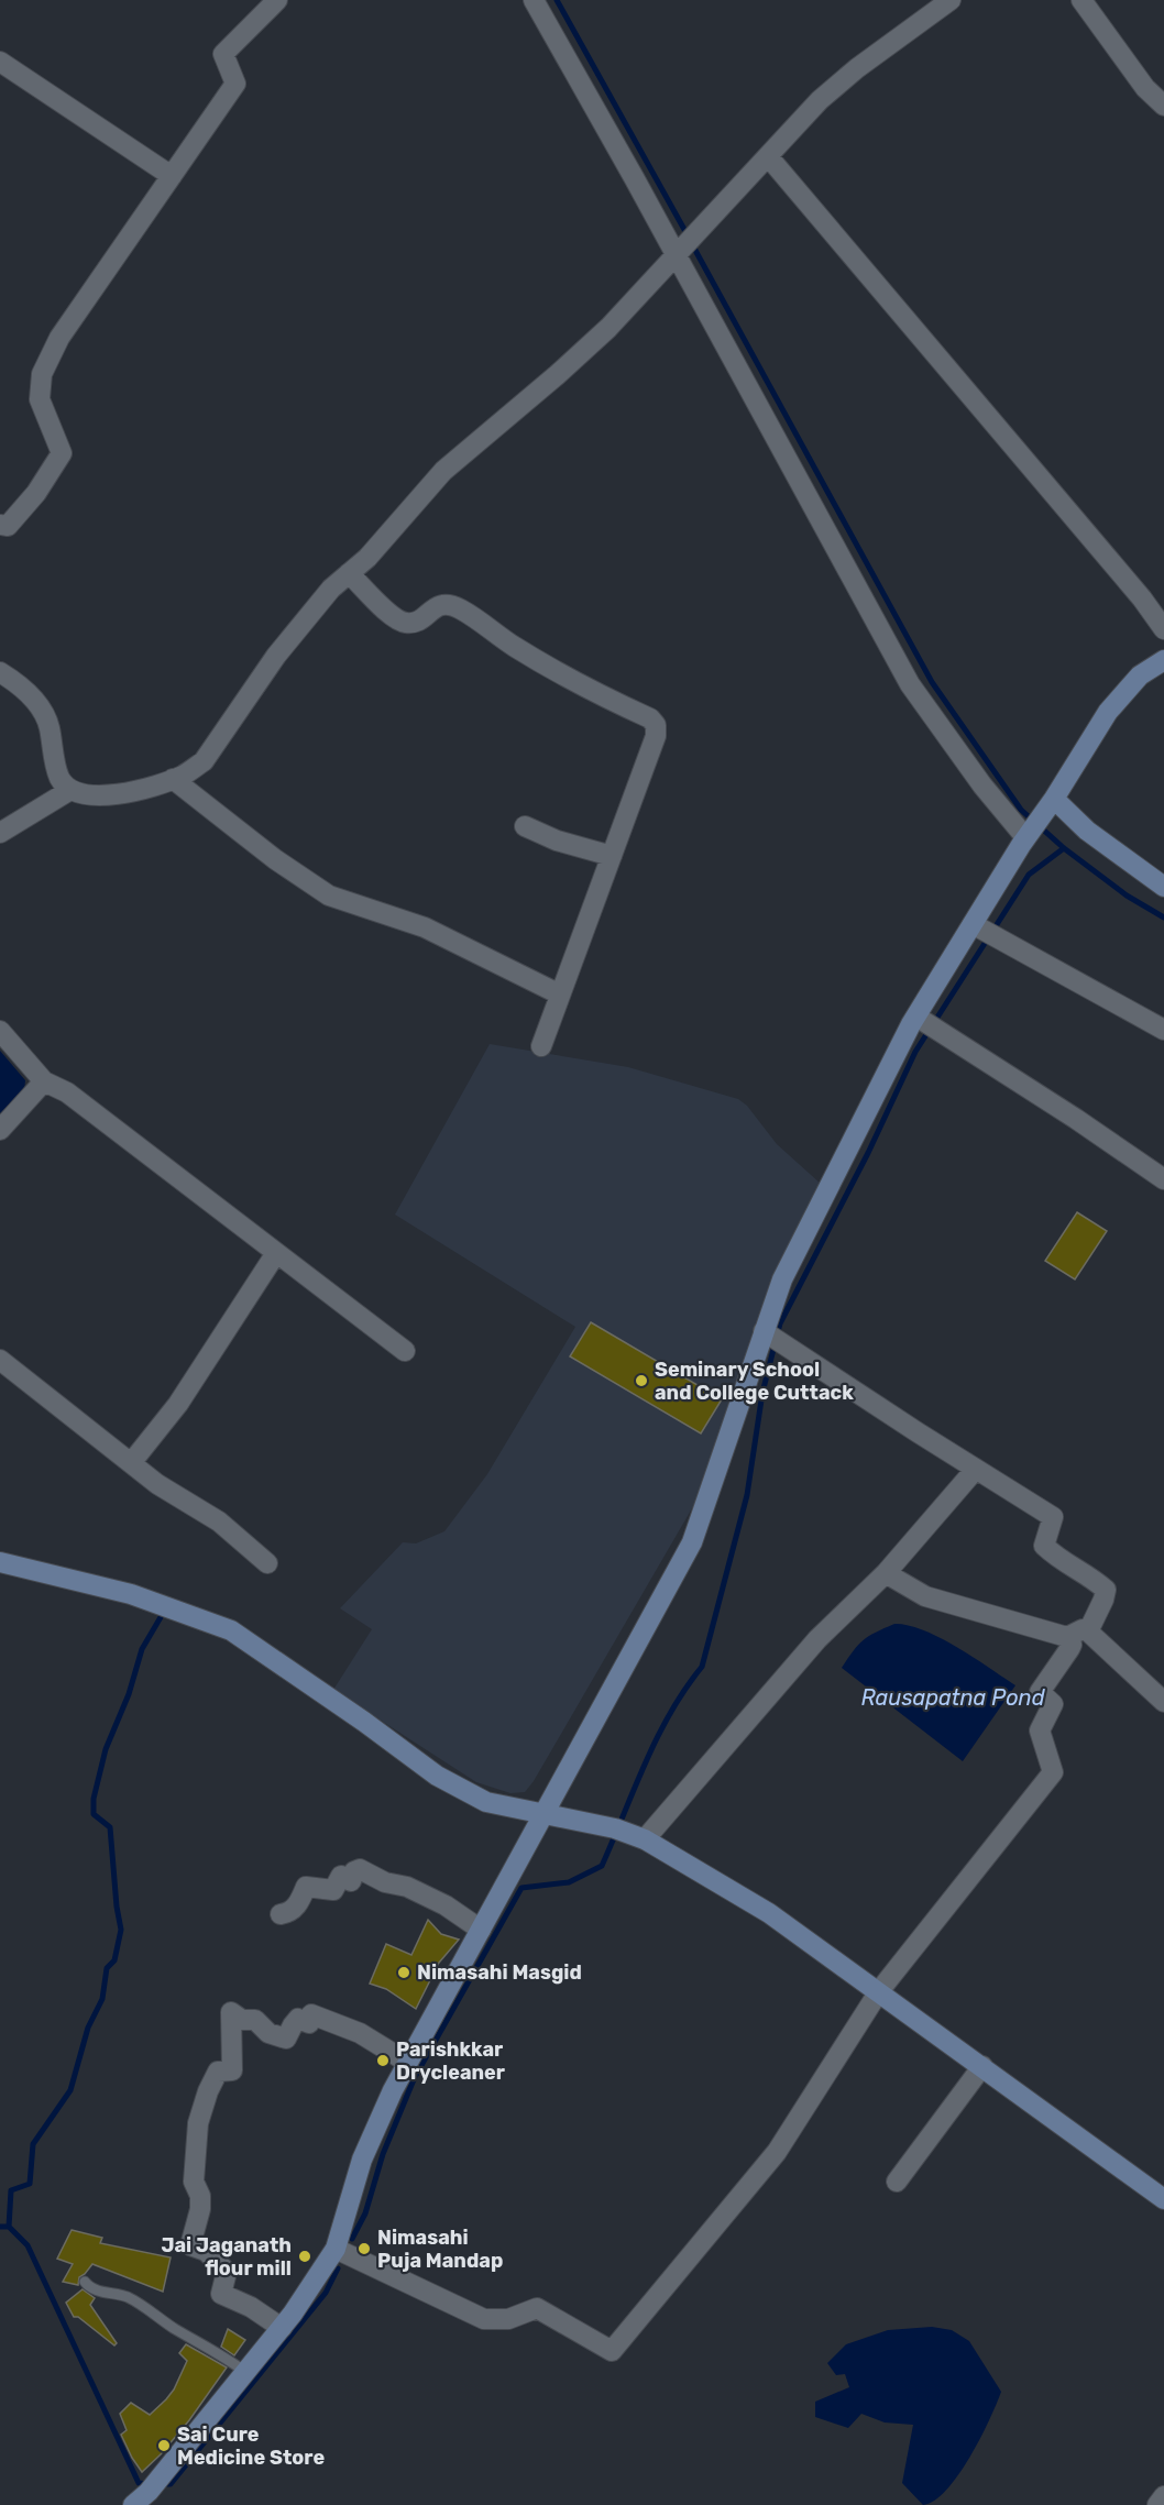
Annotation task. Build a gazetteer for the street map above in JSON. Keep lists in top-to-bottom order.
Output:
{
  "water": ["Rausapatna Pond"],
  "places": [
    "Seminary School and College Cuttack",
    "Nimasahi Masgid",
    "Parishkkar Drycleaner",
    "Nimasahi Puja Mandap",
    "Jai Jaganath flour mill",
    "Sai Cure Medicine Store"
  ]
}
